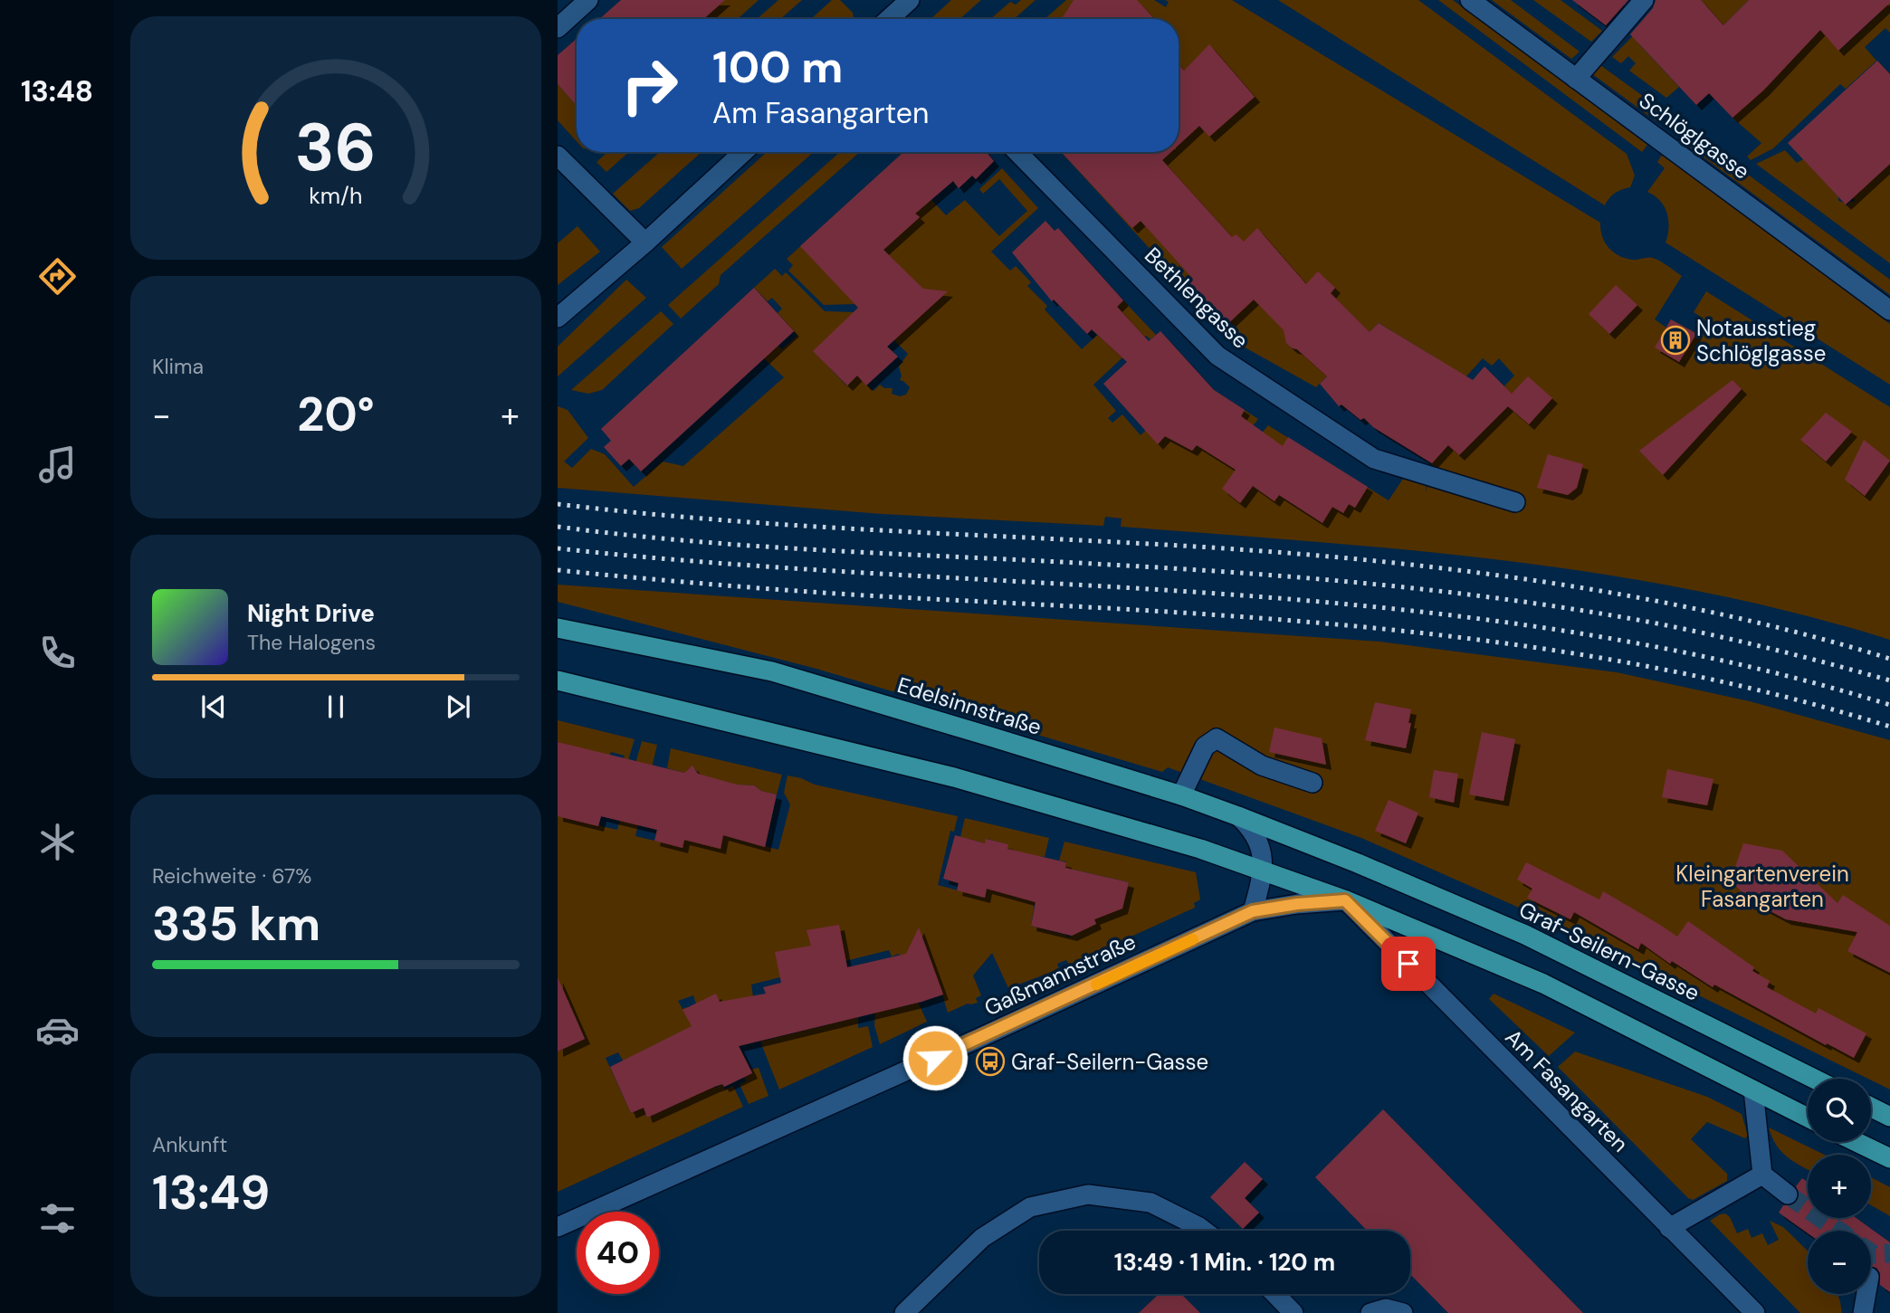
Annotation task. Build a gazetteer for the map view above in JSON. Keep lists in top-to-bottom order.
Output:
{
  "streets": {
    "main road": ["Edelsinnstraße", "Graf-Seilern-Gasse"],
    "street": [
      "Schlöglgasse",
      "Bethlengasse",
      "Gaßmannstraße",
      "Am Fasangarten"
    ]
  },
  "crossings": [
    ["Edelsinnstraße", "Graf-Seilern-Gasse"],
    ["Gaßmannstraße", "Am Fasangarten"]
  ],
  "parks": ["Kleingartenverein Fasangarten"],
  "places": {
    "building": ["Notausstieg Schlöglgasse"],
    "bus stop": ["Graf-Seilern-Gasse"]
  },
  "page": {
    "tabs": "13:48",
    "turn": ["100 m", "Am Fasangarten"],
    "tile": [
      "Klima",
      ["Reichweite · 67%", "335 km"],
      ["Ankunft", "13:49"]
    ],
    "heat": ["−", "20°", "+"],
    "song": ["Night Drive", "The Halogens"],
    "map_buttons": ["+", "−"],
    "limit": "40",
    "trip": "13:49 · 1 Min. · 120 m",
    "gauge": ["36", "km/h"]
  }
}
